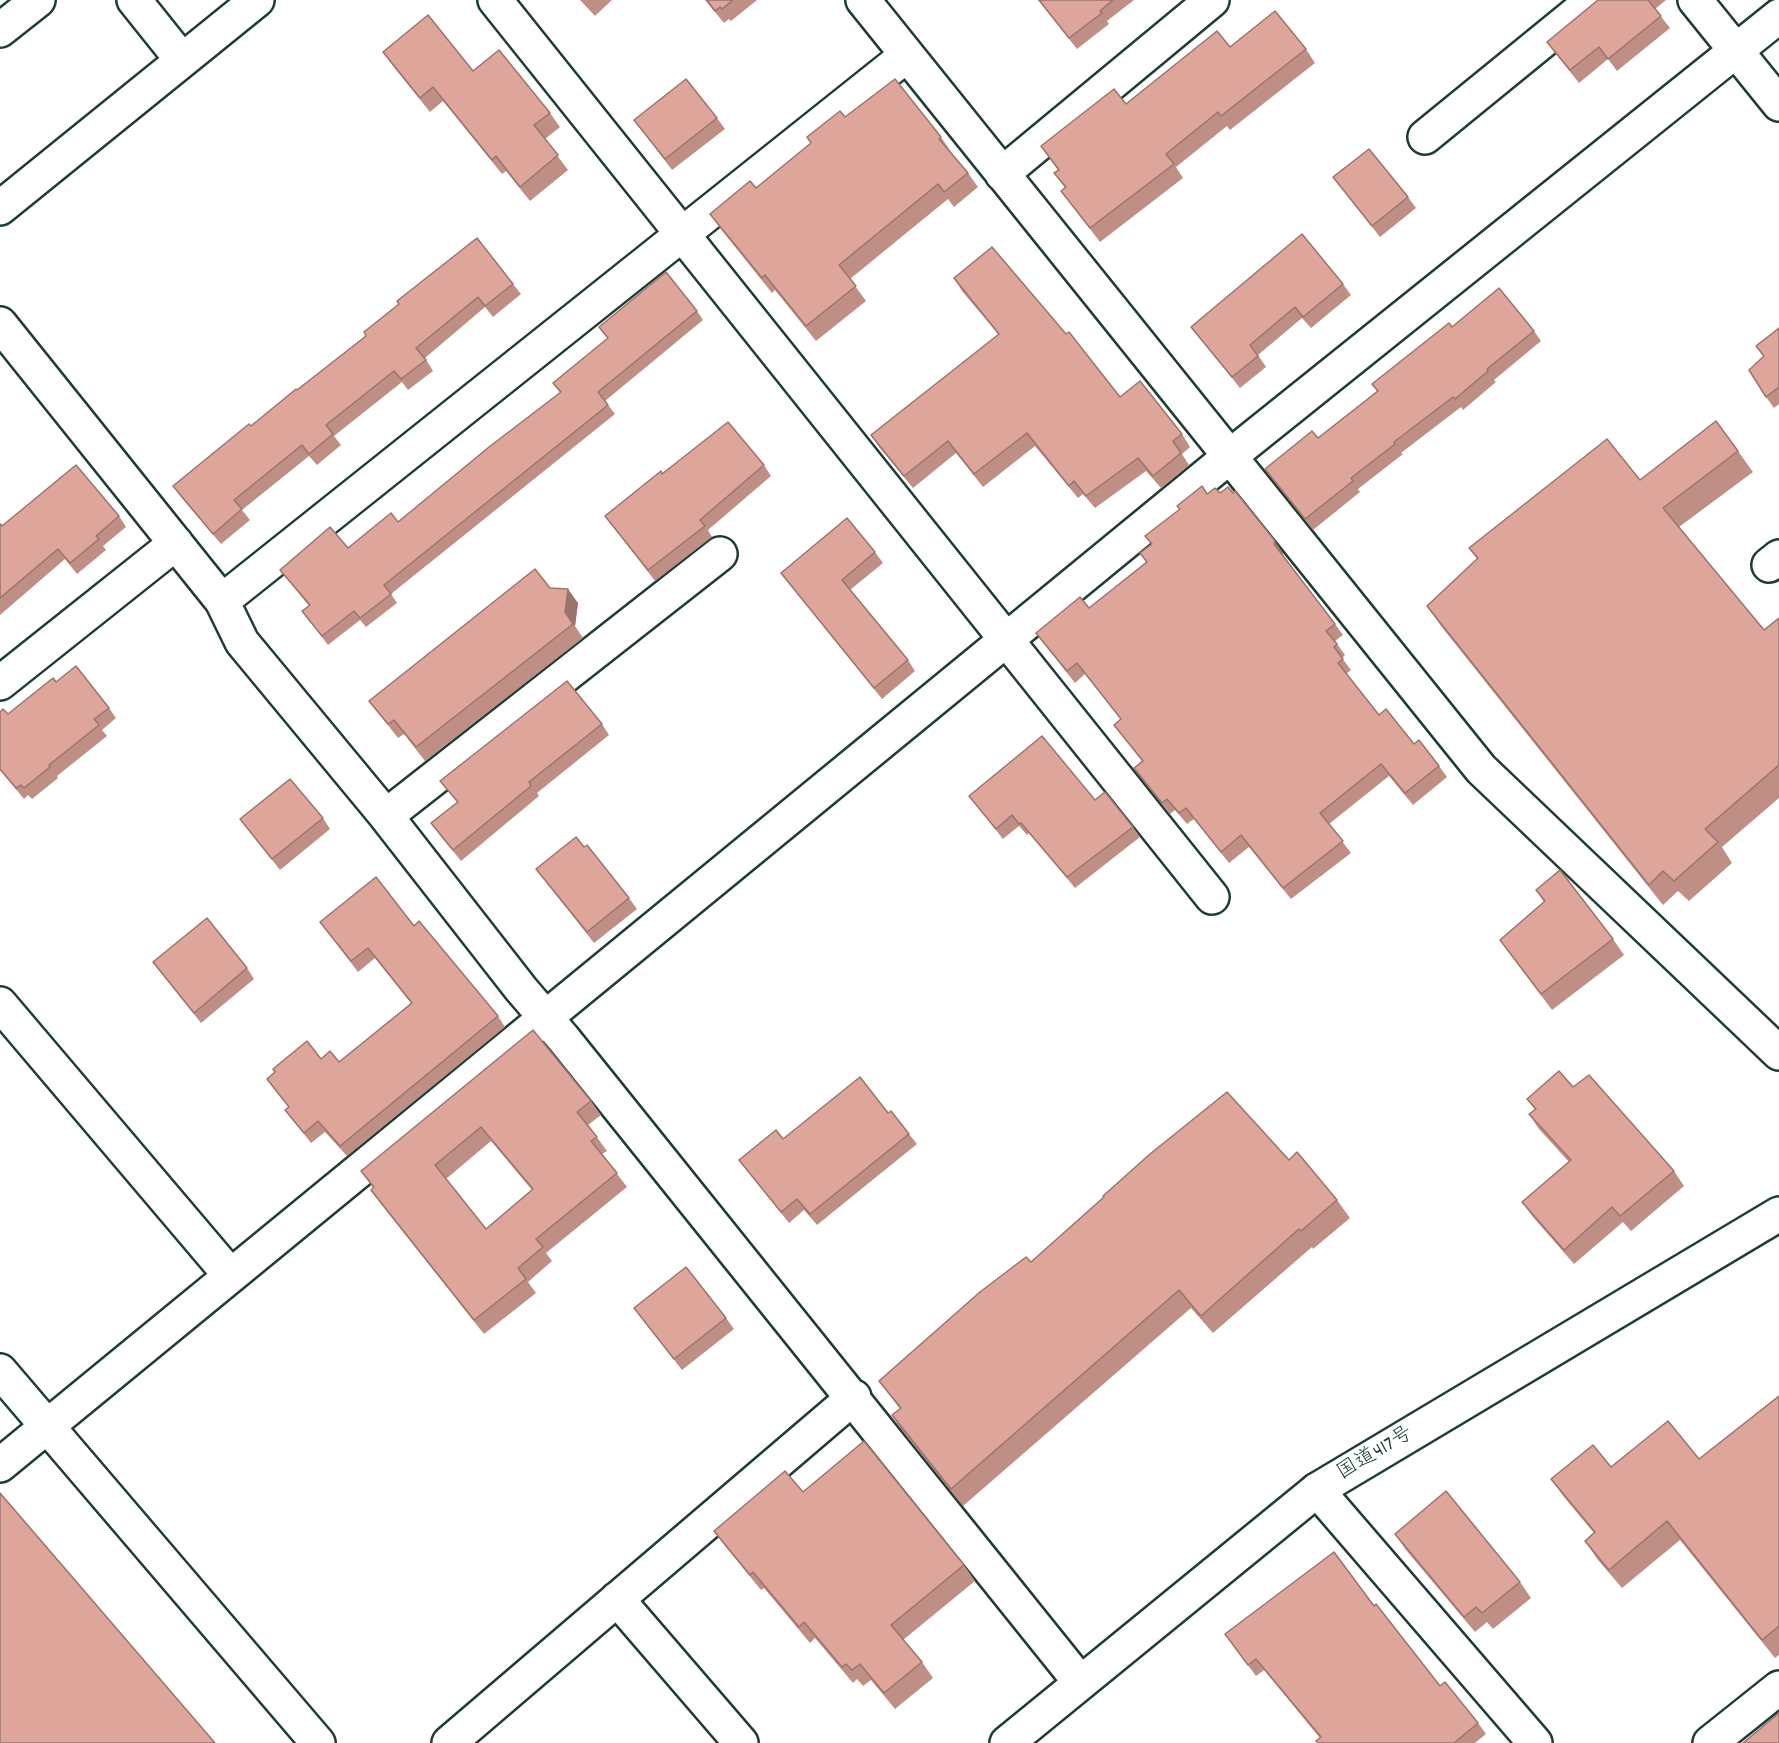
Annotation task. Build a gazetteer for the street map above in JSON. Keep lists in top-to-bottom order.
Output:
{
  "streets": {
    "main road": ["国道417号"]
  }
}
